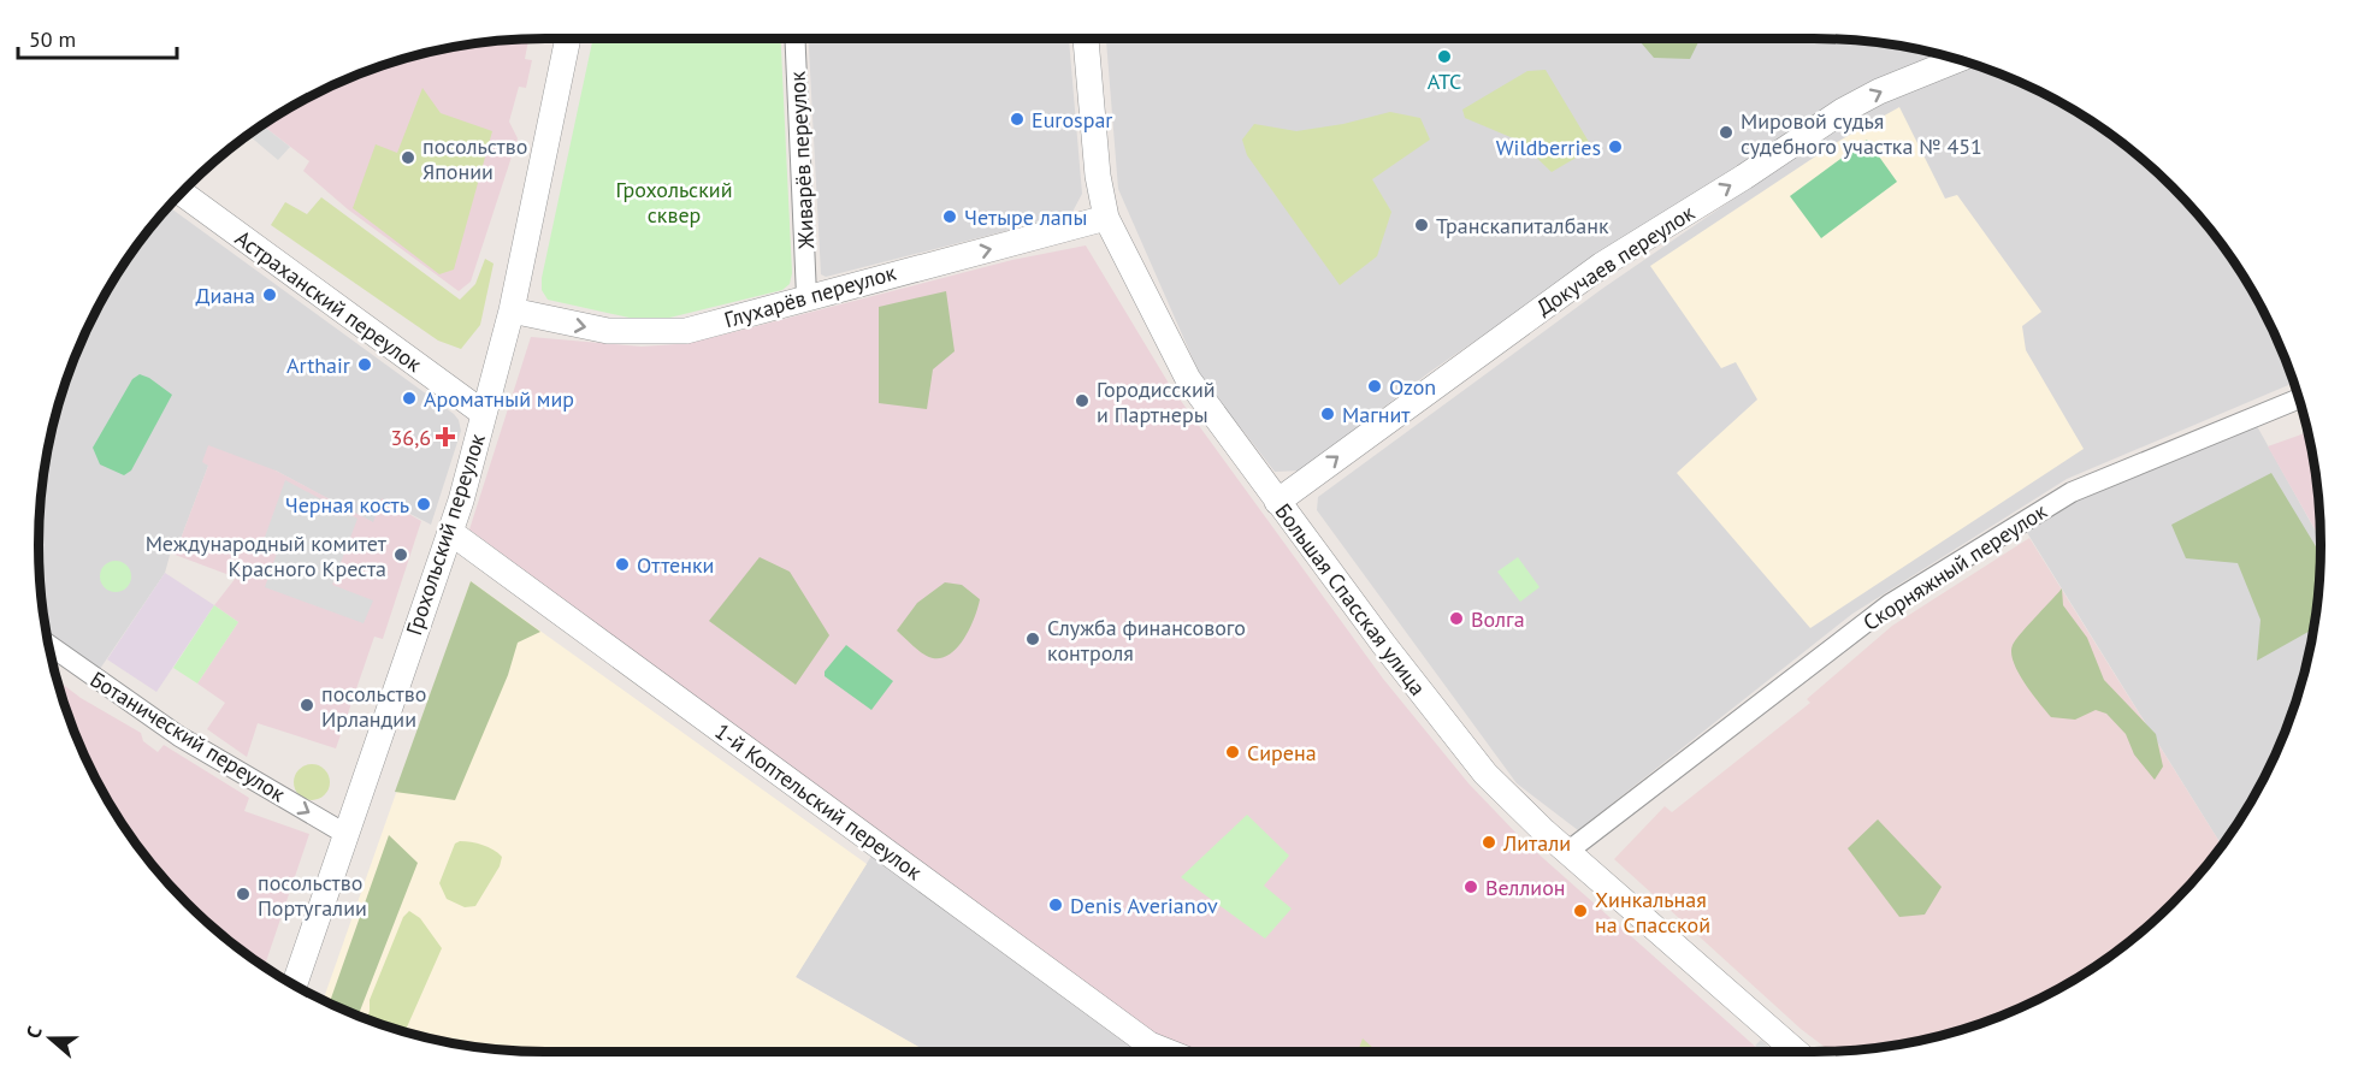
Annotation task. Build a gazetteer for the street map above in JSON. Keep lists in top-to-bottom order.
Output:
{
  "streets": {
    "street": [
      "Живарёв переулок",
      "Докучаев переулок",
      "Глухарёв переулок",
      "Астраханский переулок",
      "Грохольский переулок",
      "Скорняжный переулок",
      "Большая Спасская улица",
      "Ботанический переулок",
      "1-й Коптельский переулок"
    ]
  },
  "crossings": [
    ["Живарёв переулок", "Глухарёв переулок"],
    ["Докучаев переулок", "Большая Спасская улица"],
    ["Глухарёв переулок", "Грохольский переулок"],
    ["Глухарёв переулок", "Большая Спасская улица"],
    ["Астраханский переулок", "Грохольский переулок"],
    ["Грохольский переулок", "Ботанический переулок"],
    ["Грохольский переулок", "1-й Коптельский переулок"],
    ["Скорняжный переулок", "Большая Спасская улица"]
  ],
  "one_way": ["Докучаев переулок", "Глухарёв переулок", "Ботанический переулок"],
  "parks": ["Грохольский сквер"],
  "places": {
    "other": [
      "АТС",
      "Eurospar",
      "Мировой судья судебного участка № 451",
      "Wildberries",
      "посольство Японии",
      "Четыре лапы",
      "Транскапиталбанк",
      "Диана",
      "Arthair",
      "Ozon",
      "Ароматный мир",
      "Городисский и Партнеры",
      "Магнит",
      "Черная кость",
      "Международный комитет Красного Креста",
      "Оттенки",
      "Волга",
      "Служба финансового контроля",
      "посольство Ирландии",
      "Сирена",
      "Литали",
      "Веллион",
      "посольство Португалии",
      "Denis Averianov",
      "Хинкальная на Спасской"
    ],
    "health": ["36,6"]
  },
  "scale_bar": "50 m",
  "north": "left"
}
